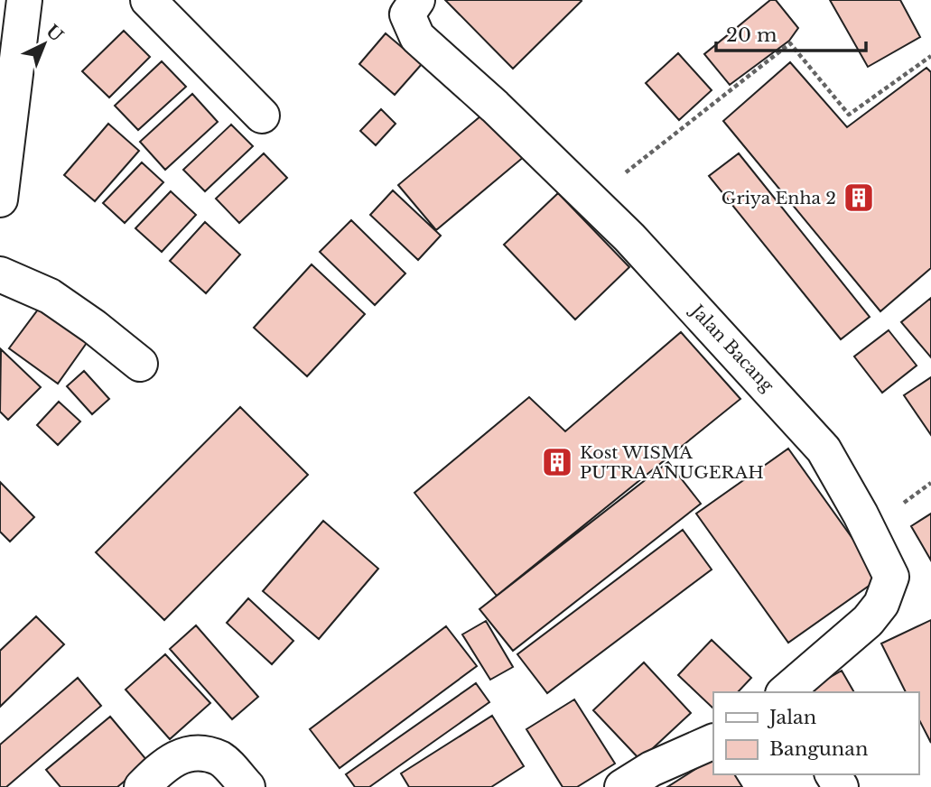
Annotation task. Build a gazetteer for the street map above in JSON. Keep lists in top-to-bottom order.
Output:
{
  "streets": {
    "street": ["Jalan Bacang"]
  },
  "places": {
    "building": ["Griya Enha 2", "Kost WISMA PUTRA ANUGERAH"]
  },
  "legend": ["Jalan", "Bangunan"],
  "scale_bar": "20 m",
  "north": "top right"
}
